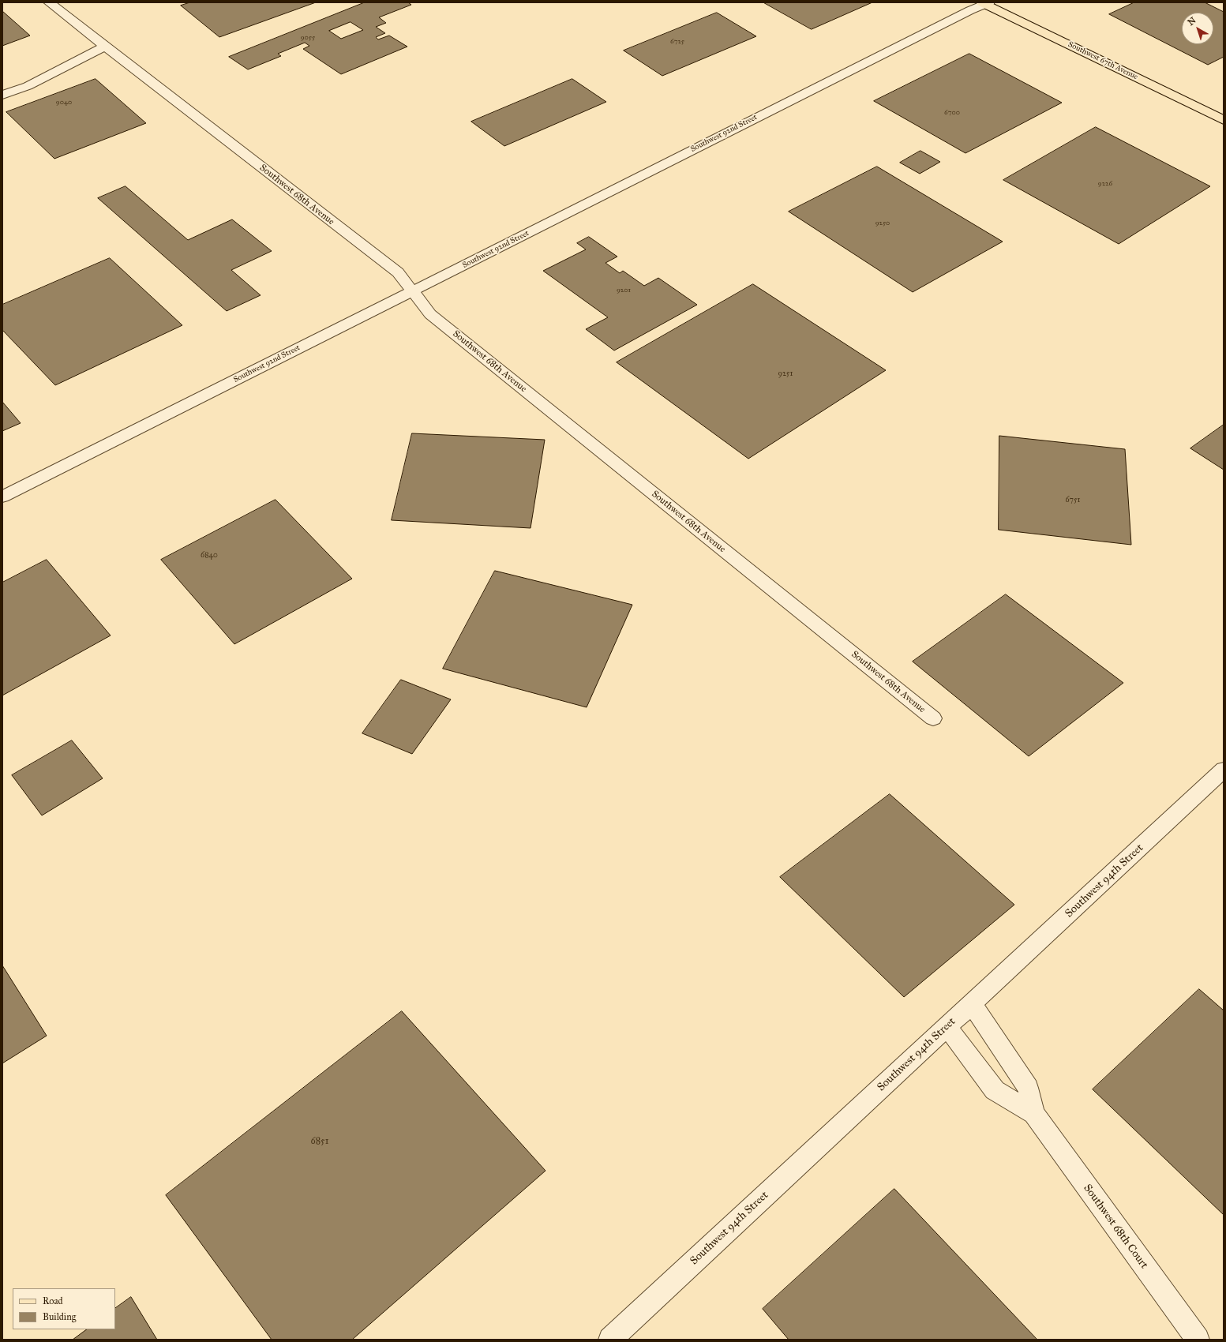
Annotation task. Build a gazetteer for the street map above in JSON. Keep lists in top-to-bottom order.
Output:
{
  "streets": {
    "main road": ["Southwest 67th Avenue"],
    "street": [
      "Southwest 92nd Street",
      "Southwest 68th Avenue",
      "Southwest 94th Street",
      "Southwest 68th Court"
    ]
  },
  "crossings": [
    ["Southwest 67th Avenue", "Southwest 92nd Street"],
    ["Southwest 92nd Street", "Southwest 68th Avenue"],
    ["Southwest 94th Street", "Southwest 68th Court"]
  ],
  "house_numbers": [
    "9055",
    "6725",
    "9040",
    "6700",
    "9226",
    "9250",
    "9201",
    "9251",
    "6751",
    "6840",
    "6851"
  ],
  "legend": ["Road", "Building"],
  "north": "top left"
}
